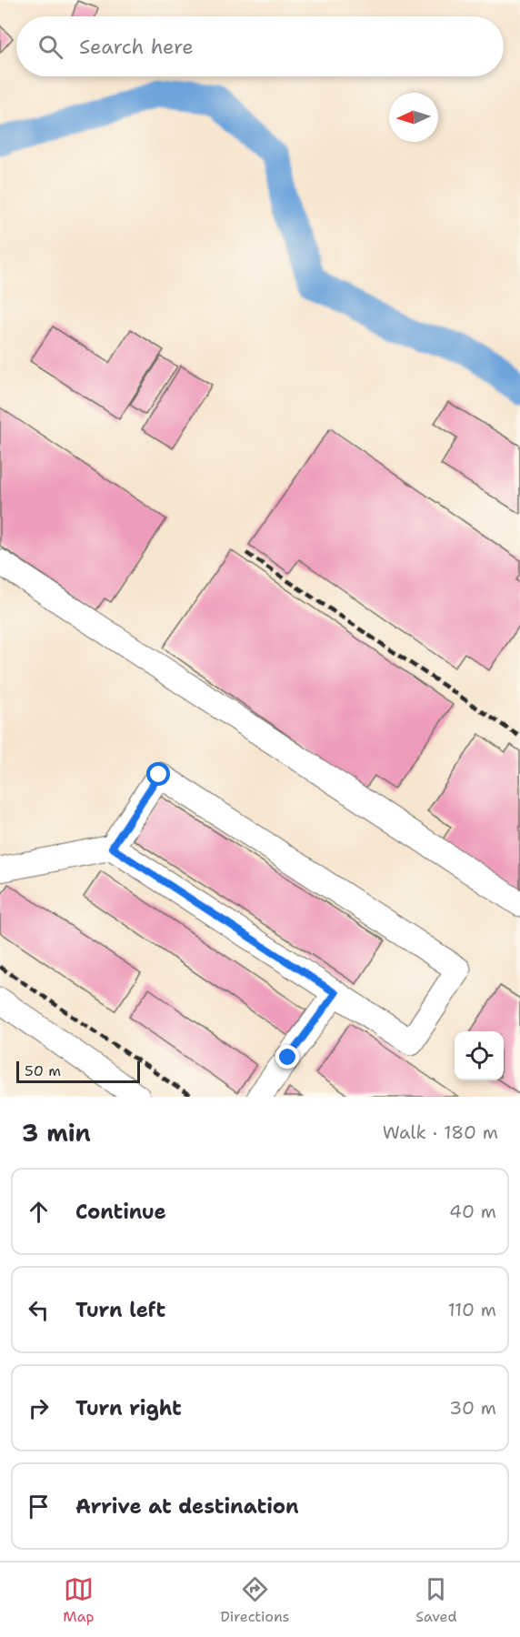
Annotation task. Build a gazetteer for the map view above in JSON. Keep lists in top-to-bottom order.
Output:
{
  "scale_bar": "50 m",
  "north": "left",
  "page": {
    "search": "Search here",
    "scale": "50 m",
    "heading": ["3 min", "Walk · 180 m"],
    "list": [
      ["Continue", "40 m"],
      ["Turn left", "110 m"],
      ["Turn right", "30 m"],
      "Arrive at destination"
    ],
    "nav": ["Map", "Directions", "Saved"]
  }
}
